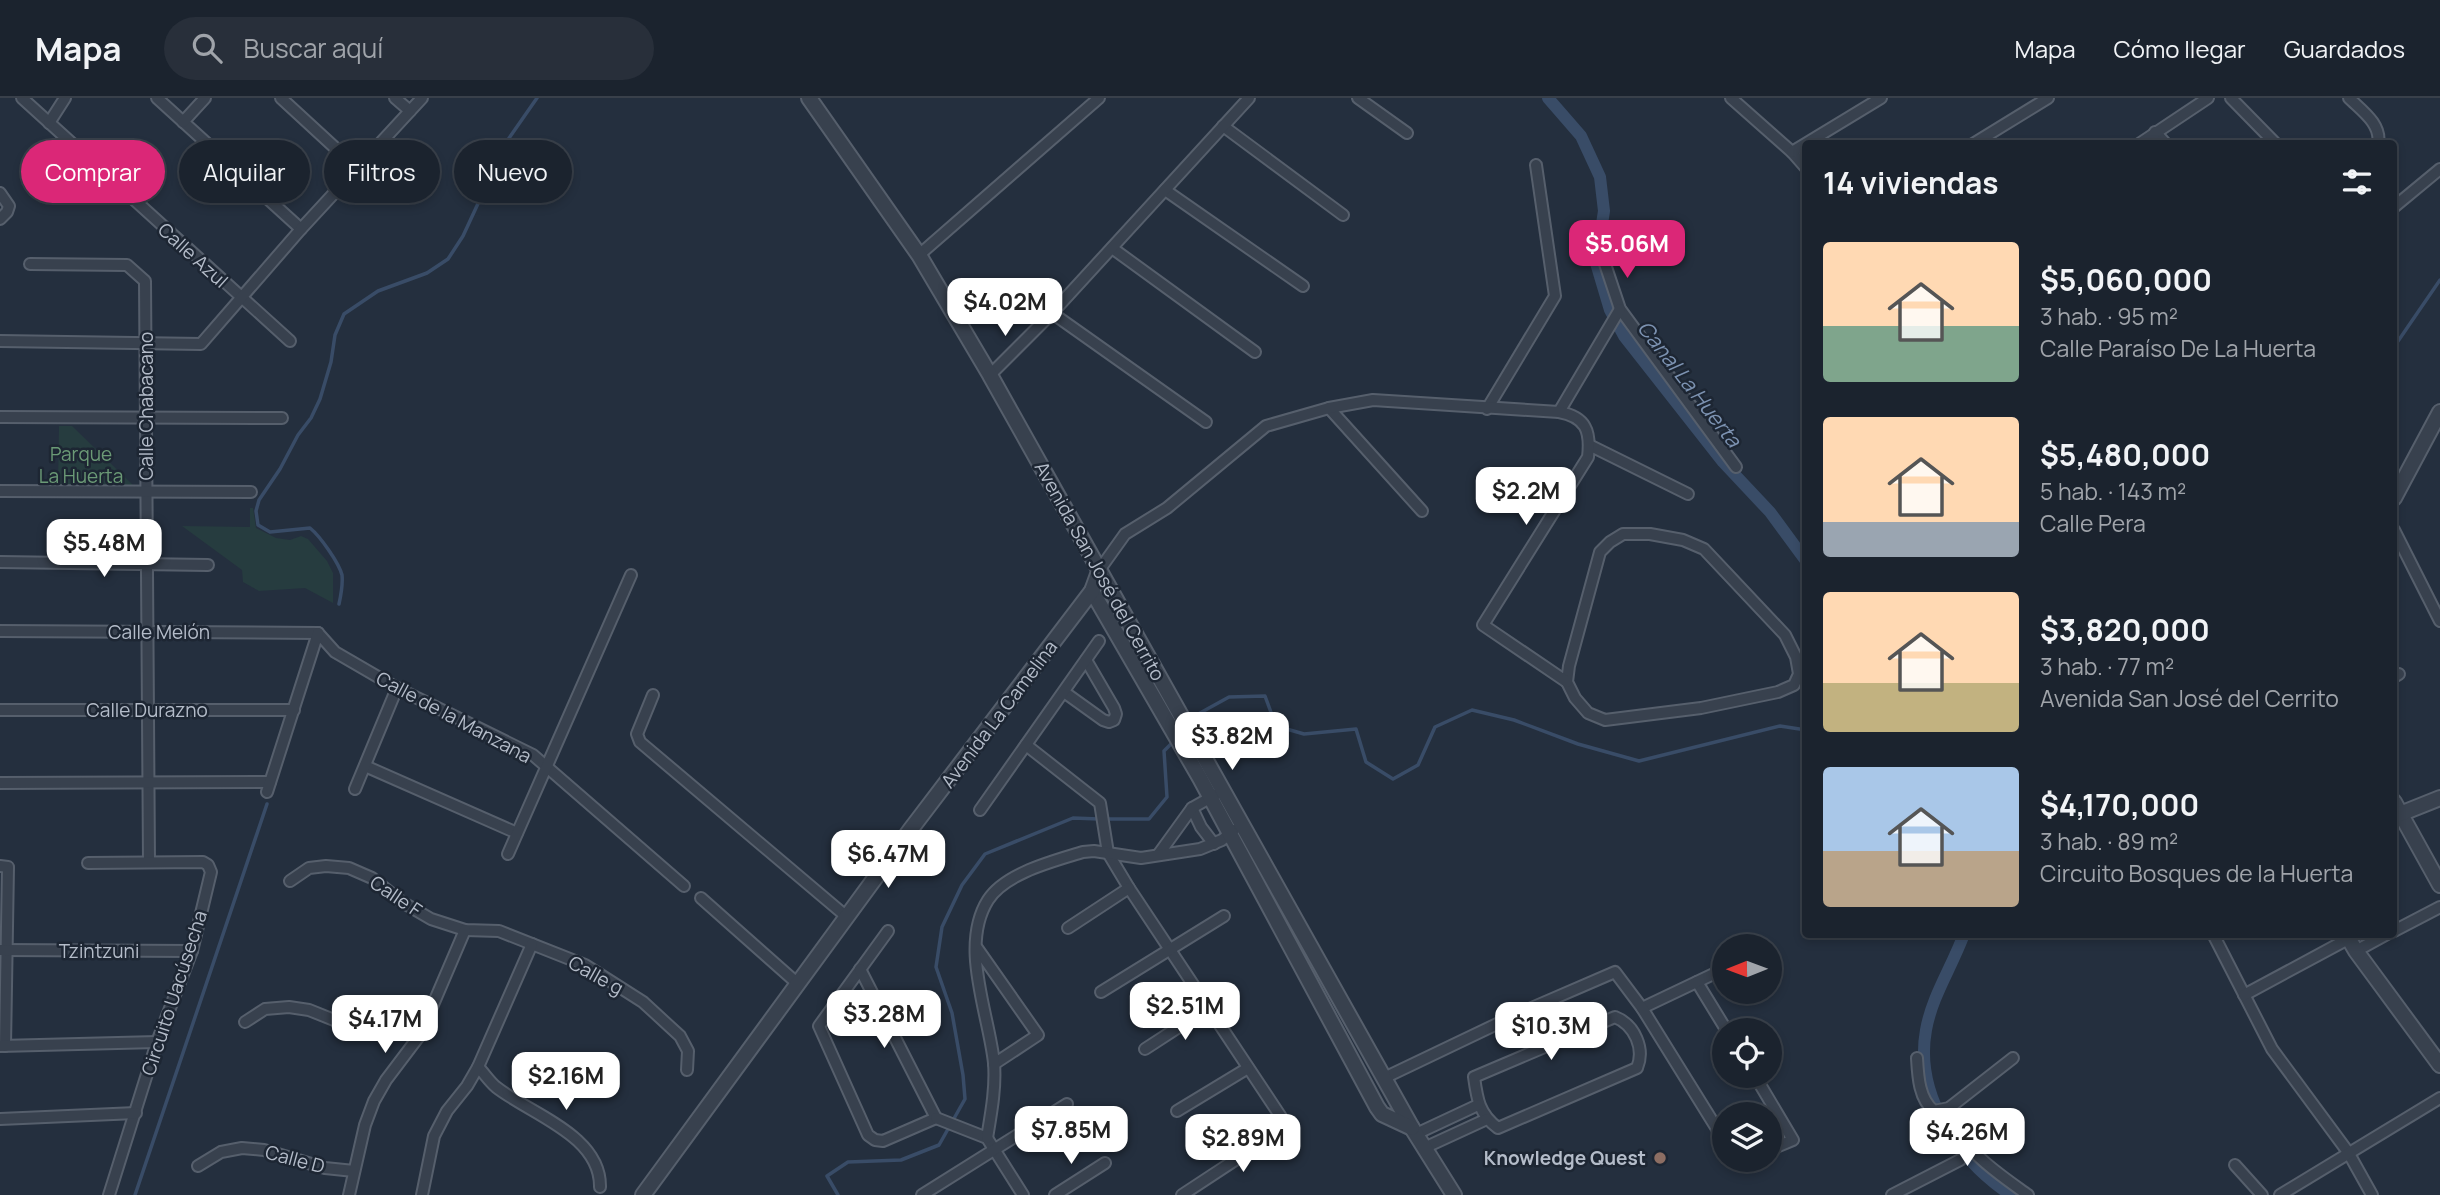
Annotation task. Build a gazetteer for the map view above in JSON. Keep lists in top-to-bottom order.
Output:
{
  "streets": {
    "street": [
      "Calle Azul",
      "Calle Chabacano",
      "Avenida San José del Cerrito",
      "Calle Melón",
      "Calle Durazno",
      "Avenida La Camelina",
      "Calle de la Manzana",
      "Calle F",
      "Tzintzuni",
      "Calle g",
      "Circuito Uacúsecha",
      "Calle D"
    ]
  },
  "crossings": [
    ["Calle Chabacano", "Calle Melón"],
    ["Calle Chabacano", "Calle Durazno"],
    ["Calle Chabacano", "Circuito Uacúsecha"],
    ["Avenida San José del Cerrito", "Avenida La Camelina"],
    ["Calle Melón", "Calle de la Manzana"],
    ["Calle F", "Calle g"],
    ["Tzintzuni", "Circuito Uacúsecha"]
  ],
  "water": ["Canal La Huerta"],
  "parks": ["Parque La Huerta"],
  "places": ["Knowledge Quest"],
  "north": "left",
  "page": {
    "header": "Mapa",
    "search": "Buscar aquí",
    "nav": ["Mapa", "Cómo llegar", "Guardados"],
    "chip": [
      "Comprar",
      "Alquilar",
      "Filtros",
      "Nuevo"
    ],
    "heading": "14 viviendas",
    "price": [
      "$5.06M",
      "$4.02M",
      "$2.2M",
      "$5.48M",
      "$3.82M",
      "$6.47M",
      "$2.51M",
      "$3.28M",
      "$4.17M",
      "$10.3M",
      "$2.16M",
      "$7.85M",
      "$4.26M",
      "$2.89M"
    ],
    "list": [
      {
        "name": "$5,060,000",
        "note": "3 hab. · 95 m² · Calle Paraíso De La Huerta"
      },
      {
        "name": "$5,480,000",
        "note": "5 hab. · 143 m² · Calle Pera"
      },
      {
        "name": "$3,820,000",
        "note": "3 hab. · 77 m² · Avenida San José del Cerrito"
      },
      {
        "name": "$4,170,000",
        "note": "3 hab. · 89 m² · Circuito Bosques de la Huerta"
      }
    ]
  }
}
